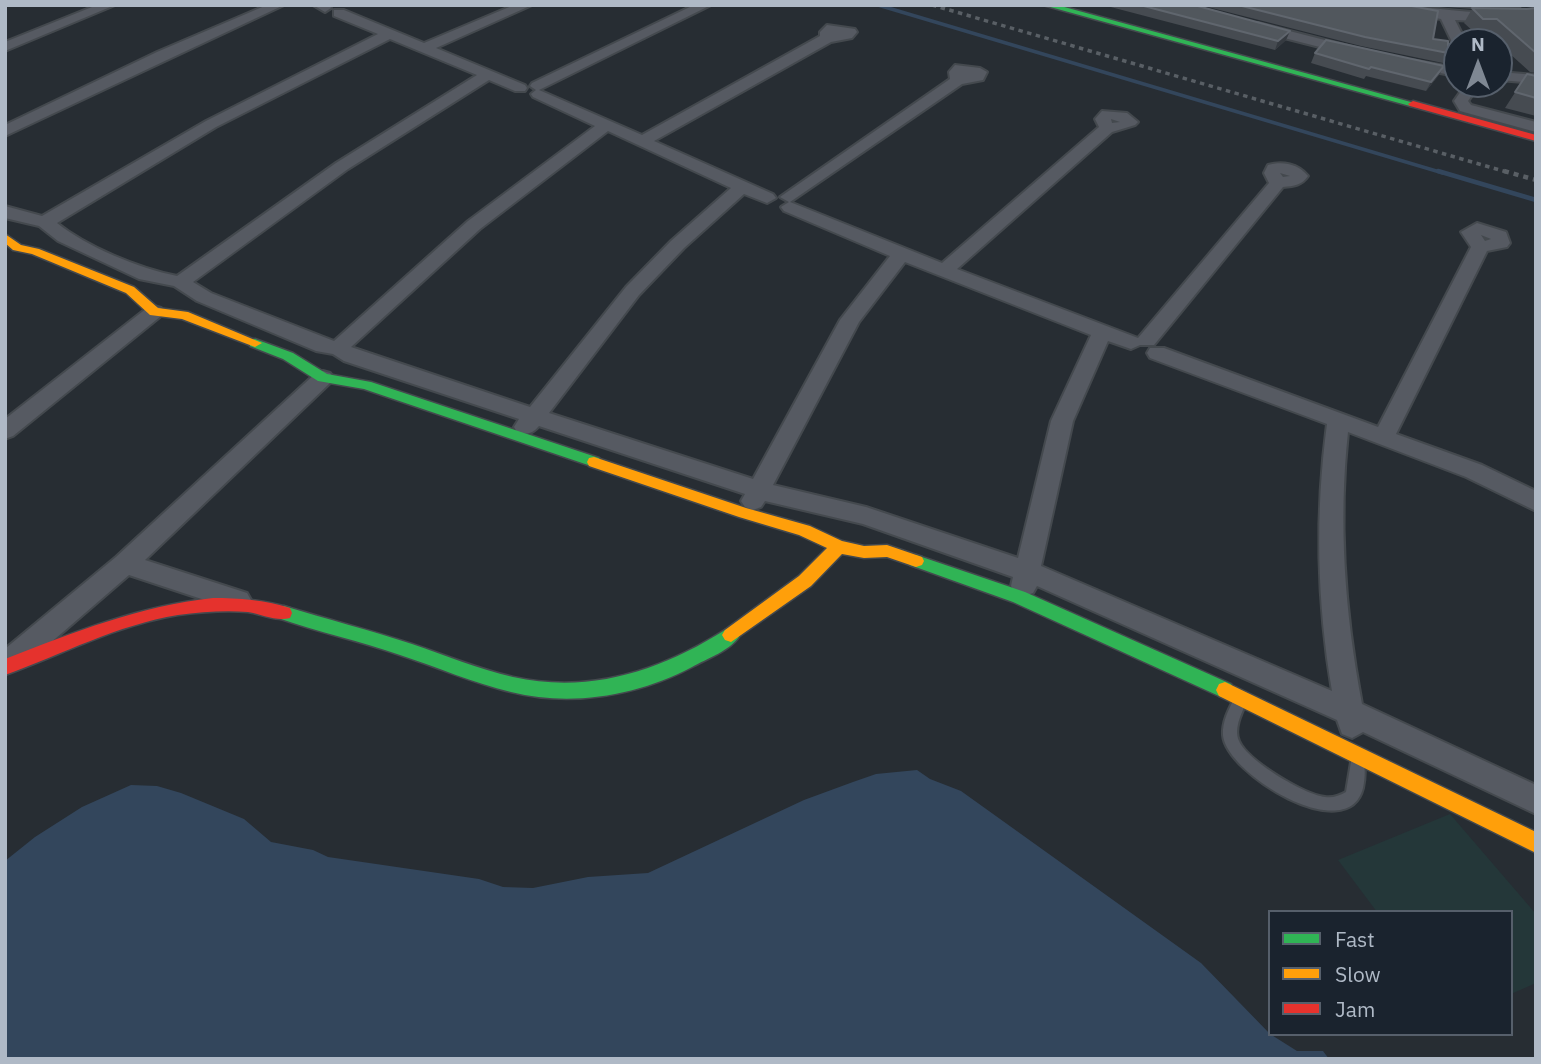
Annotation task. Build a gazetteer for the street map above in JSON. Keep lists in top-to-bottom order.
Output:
{
  "legend": ["Fast", "Slow", "Jam"],
  "north": "top"
}
